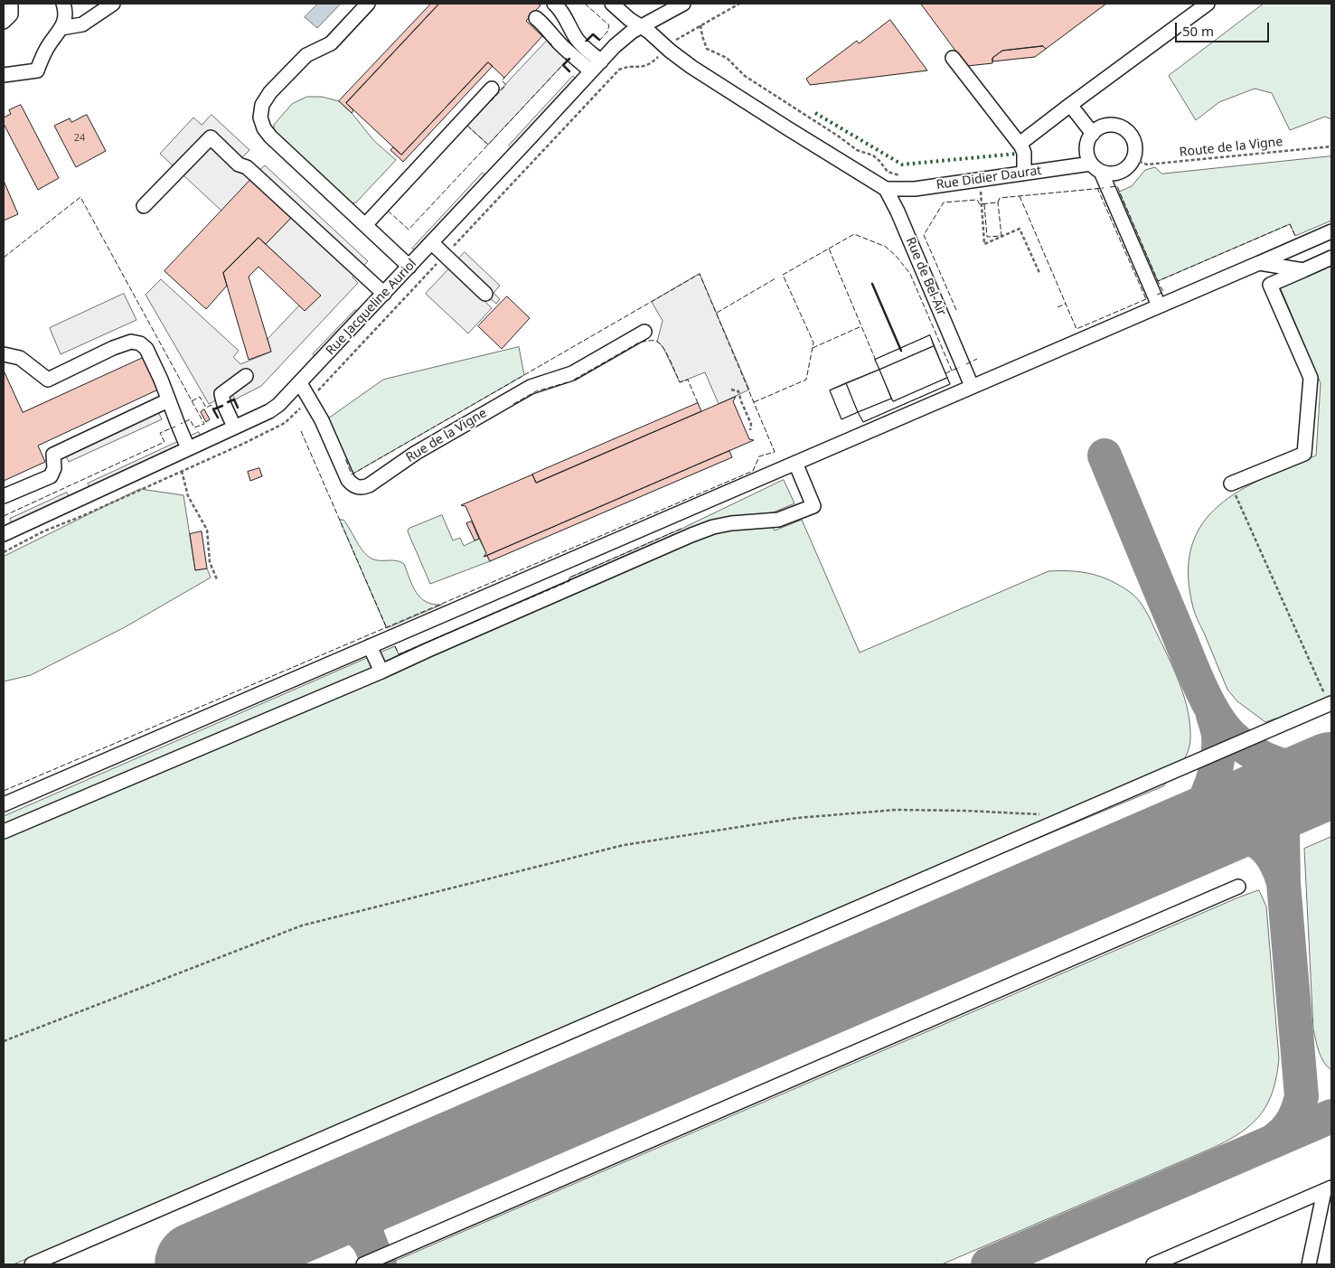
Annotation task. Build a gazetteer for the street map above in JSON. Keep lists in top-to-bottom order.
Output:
{
  "streets": {
    "street": [
      "Rue Didier Daurat",
      "Rue de Bel-Air",
      "Rue Jacqueline Auriol",
      "Rue de la Vigne"
    ],
    "path": ["Route de la Vigne"]
  },
  "crossings": [
    ["Route de la Vigne", "Rue Didier Daurat"],
    ["Rue Didier Daurat", "Rue de Bel-Air"],
    ["Rue Jacqueline Auriol", "Rue de la Vigne"]
  ],
  "house_numbers": ["24"],
  "scale_bar": "50 m"
}
